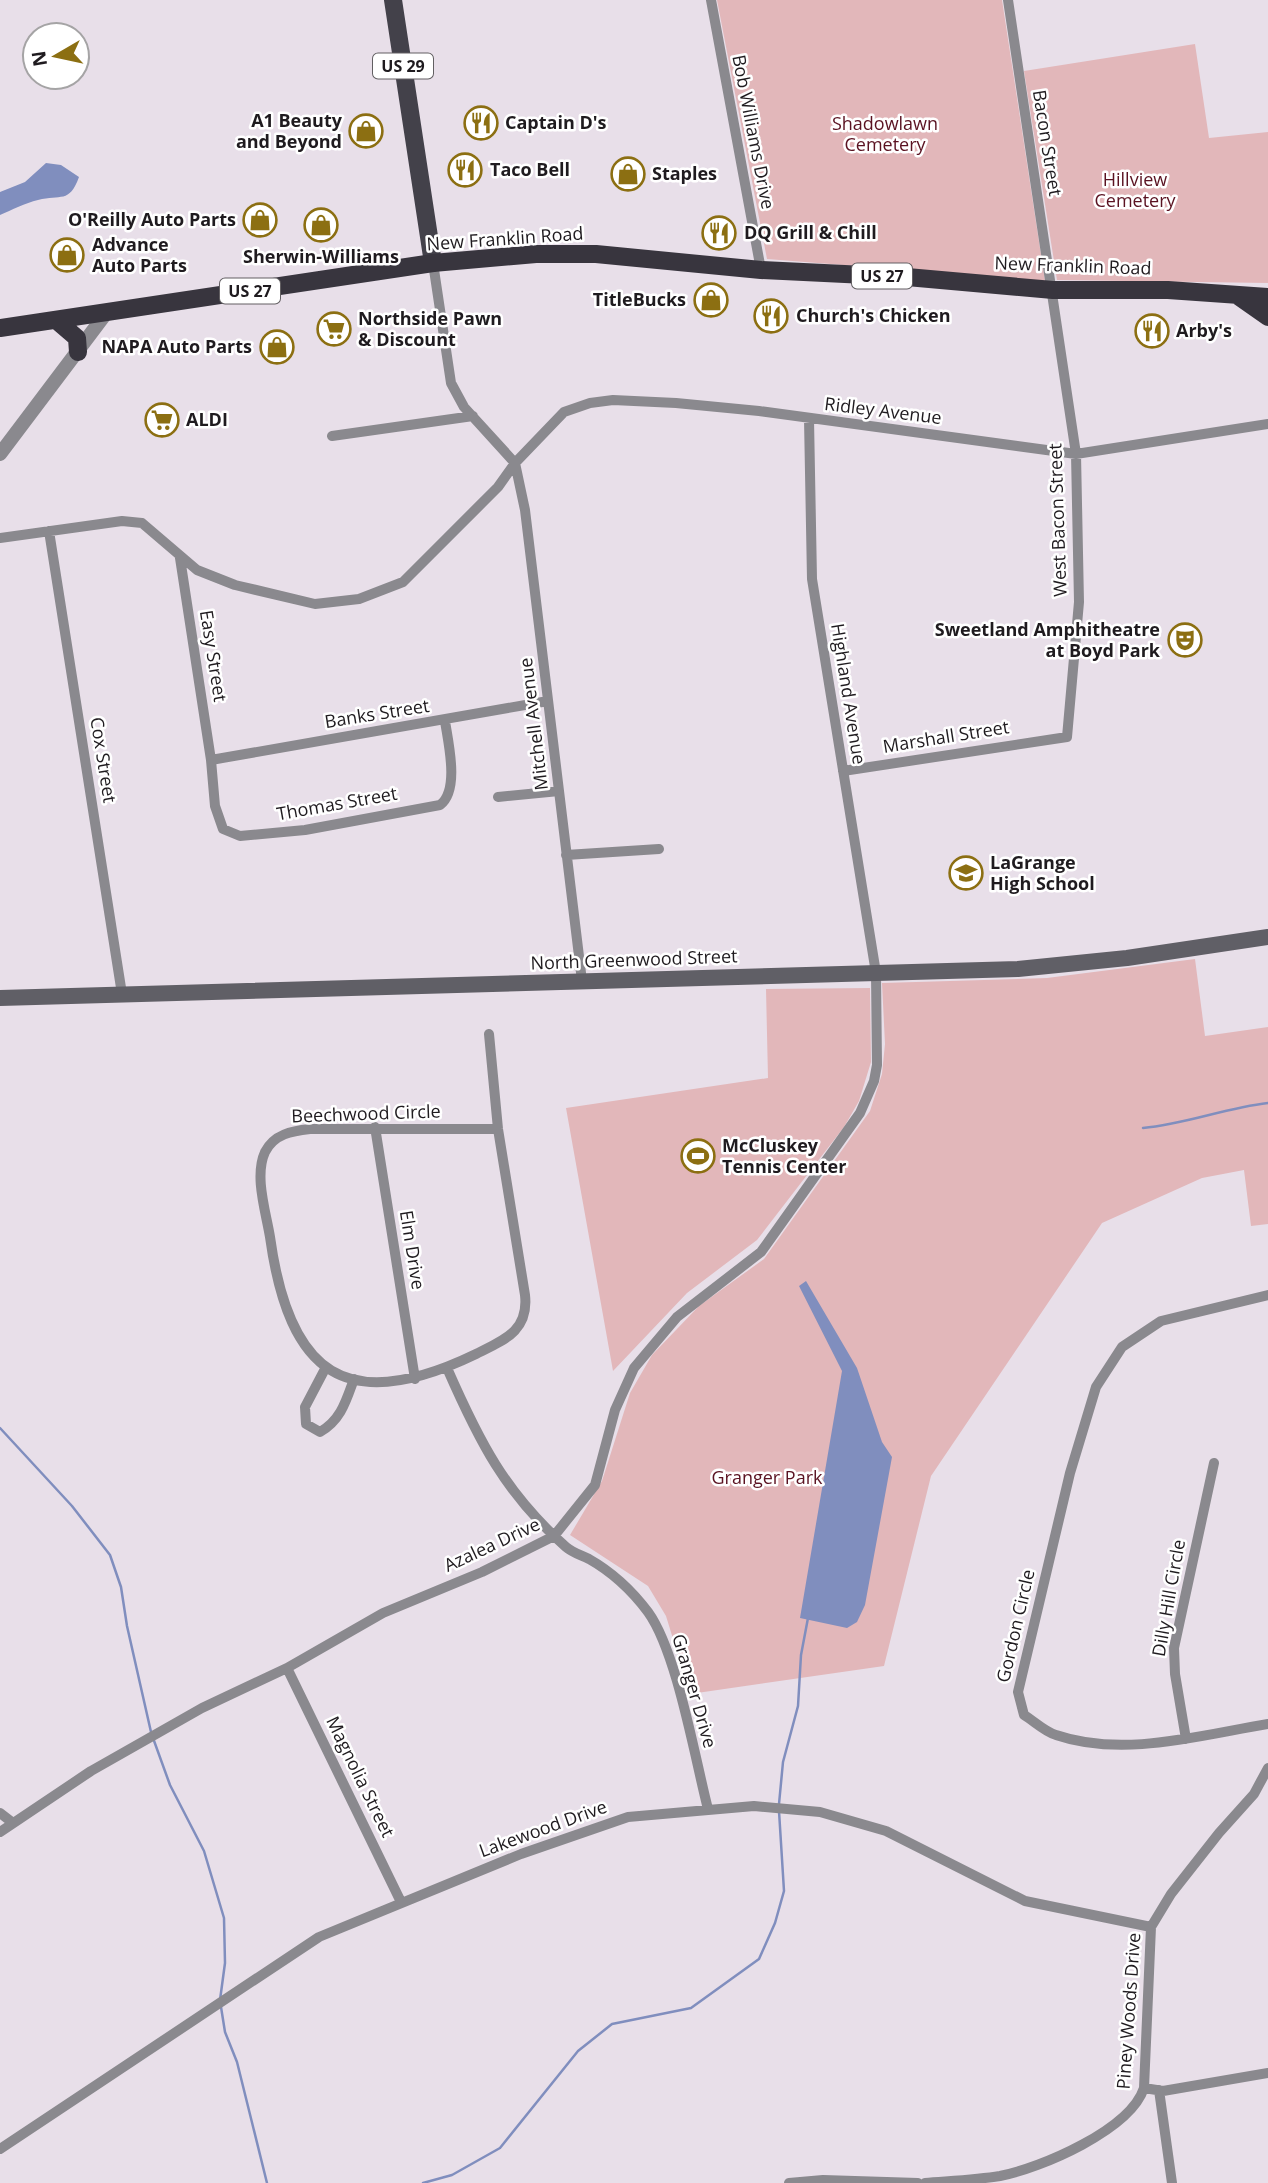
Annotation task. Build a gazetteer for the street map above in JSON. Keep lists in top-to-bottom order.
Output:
{
  "streets": {
    "highway": ["New Franklin Road", "US 27"],
    "main road": ["US 29", "North Greenwood Street"],
    "street": [
      "Bob Williams Drive",
      "Bacon Street",
      "Ridley Avenue",
      "West Bacon Street",
      "Easy Street",
      "Highland Avenue",
      "Banks Street",
      "Mitchell Avenue",
      "Marshall Street",
      "Cox Street",
      "Thomas Street",
      "Beechwood Circle",
      "Elm Drive",
      "Azalea Drive",
      "Dilly Hill Circle",
      "Gordon Circle",
      "Granger Drive",
      "Magnolia Street",
      "Lakewood Drive",
      "Piney Woods Drive"
    ]
  },
  "crossings": [
    ["US 29", "New Franklin Road"],
    ["Bob Williams Drive", "New Franklin Road"],
    ["Bacon Street", "New Franklin Road"],
    ["Bacon Street", "West Bacon Street"],
    ["New Franklin Road", "West Bacon Street"],
    ["Ridley Avenue", "West Bacon Street"],
    ["Ridley Avenue", "Easy Street"],
    ["Ridley Avenue", "Highland Avenue"],
    ["Ridley Avenue", "Mitchell Avenue"],
    ["Ridley Avenue", "Cox Street"],
    ["West Bacon Street", "Marshall Street"],
    ["Easy Street", "Banks Street"],
    ["Easy Street", "Thomas Street"],
    ["Highland Avenue", "Marshall Street"],
    ["Highland Avenue", "North Greenwood Street"],
    ["Highland Avenue", "Azalea Drive"],
    ["Banks Street", "Mitchell Avenue"],
    ["Banks Street", "Thomas Street"],
    ["Mitchell Avenue", "North Greenwood Street"],
    ["Cox Street", "North Greenwood Street"],
    ["North Greenwood Street", "Azalea Drive"],
    ["Beechwood Circle", "Elm Drive"],
    ["Beechwood Circle", "Granger Drive"],
    ["Azalea Drive", "Granger Drive"],
    ["Azalea Drive", "Magnolia Street"],
    ["Dilly Hill Circle", "Gordon Circle"],
    ["Granger Drive", "Lakewood Drive"],
    ["Magnolia Street", "Lakewood Drive"],
    ["Lakewood Drive", "Piney Woods Drive"]
  ],
  "parks": ["Shadowlawn Cemetery", "Hillview Cemetery", "Granger Park"],
  "places": {
    "restaurant": [
      "Captain D's",
      "Taco Bell",
      "DQ Grill & Chill",
      "Church's Chicken",
      "Arby's"
    ],
    "shop": [
      "A1 Beauty and Beyond",
      "Staples",
      "O'Reilly Auto Parts",
      "Sherwin-Williams",
      "Advance Auto Parts",
      "TitleBucks",
      "NAPA Auto Parts"
    ],
    "supermarket": ["Northside Pawn & Discount", "ALDI"],
    "theatre": ["Sweetland Amphitheatre at Boyd Park"],
    "school or university": ["LaGrange High School"],
    "sports": ["McCluskey Tennis Center"]
  },
  "north": "left"
}
